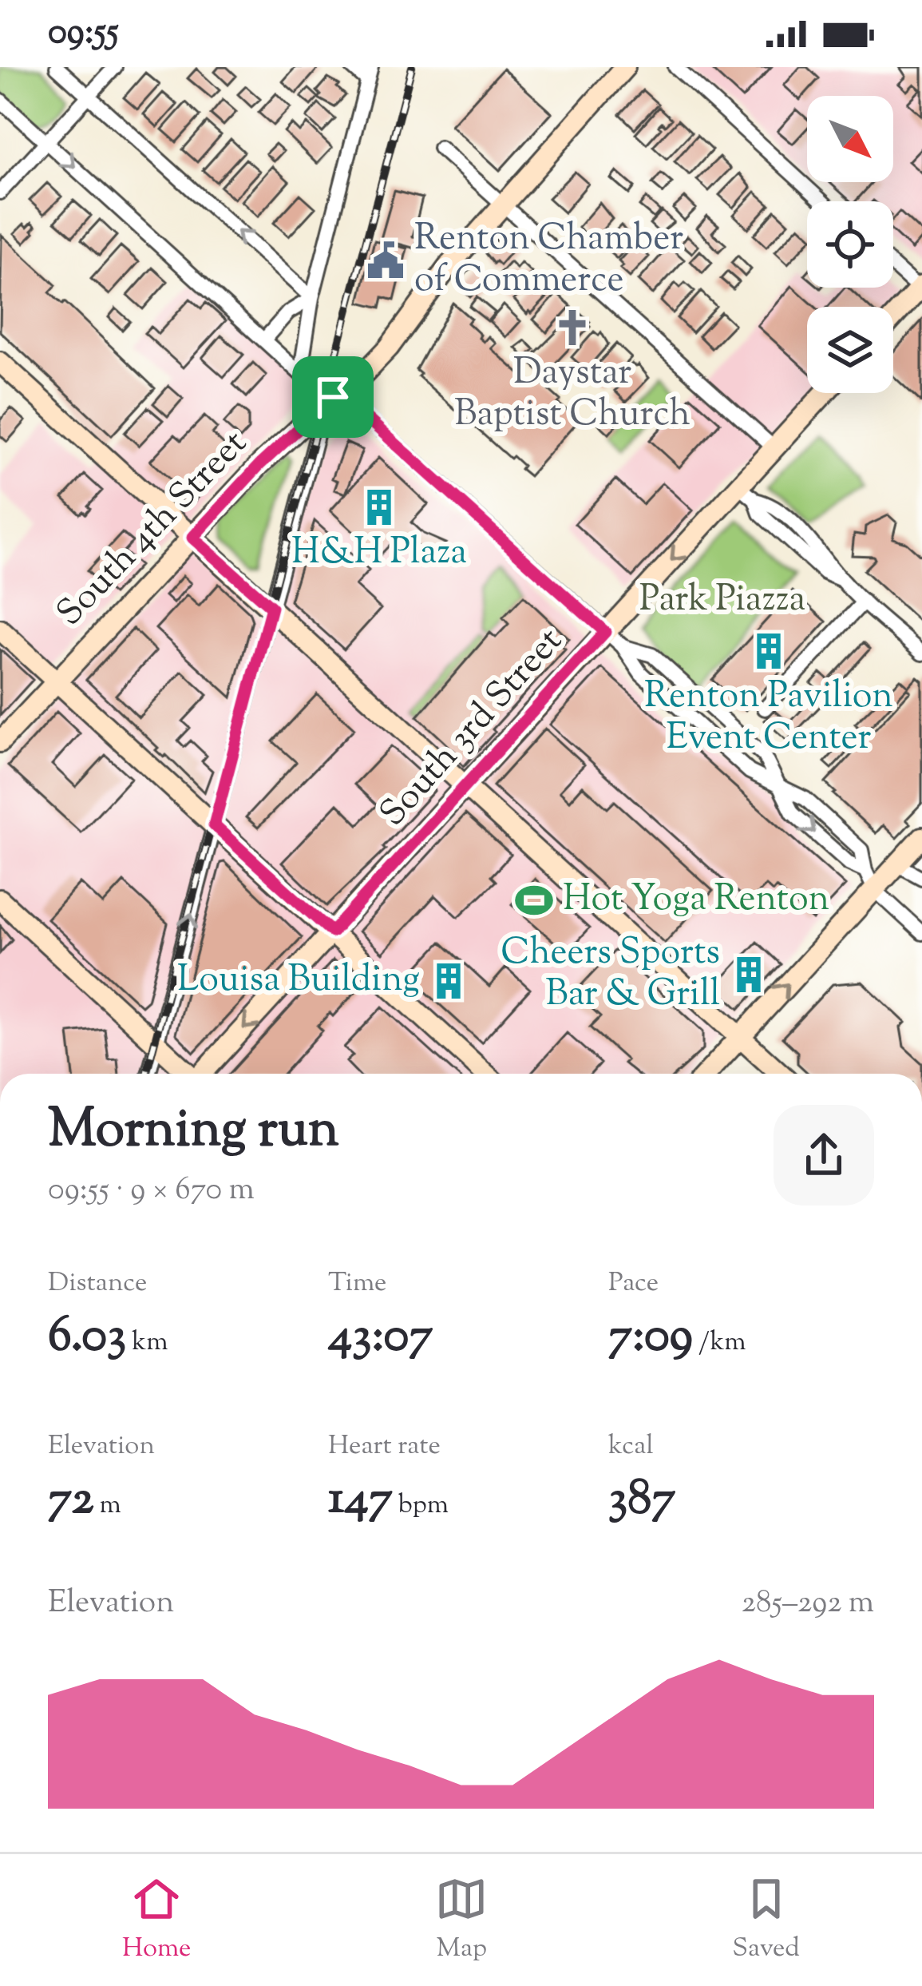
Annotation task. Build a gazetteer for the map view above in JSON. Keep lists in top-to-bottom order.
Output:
{
  "streets": {
    "street": ["South 4th Street", "South 3rd Street"]
  },
  "parks": ["Park Piazza"],
  "places": {
    "public building": ["Renton Chamber of Commerce"],
    "church": ["Daystar Baptist Church"],
    "building": [
      "H&H Plaza",
      "Renton Pavilion Event Center",
      "Cheers Sports Bar & Grill",
      "Louisa Building"
    ],
    "sports": ["Hot Yoga Renton"]
  },
  "north": "bottom right",
  "page": {
    "status": "09:55",
    "heading": ["Morning run", "09:55 · 9 × 670 m"],
    "stats": [
      ["Distance", "6.03 km"],
      ["Time", "43:07"],
      ["Pace", "7:09 /km"],
      ["Elevation", "72 m"],
      ["Heart rate", "147 bpm"],
      ["kcal", "387"]
    ],
    "chart": ["Elevation", "285–292 m"],
    "tabs": ["Home", "Map", "Saved"]
  }
}
